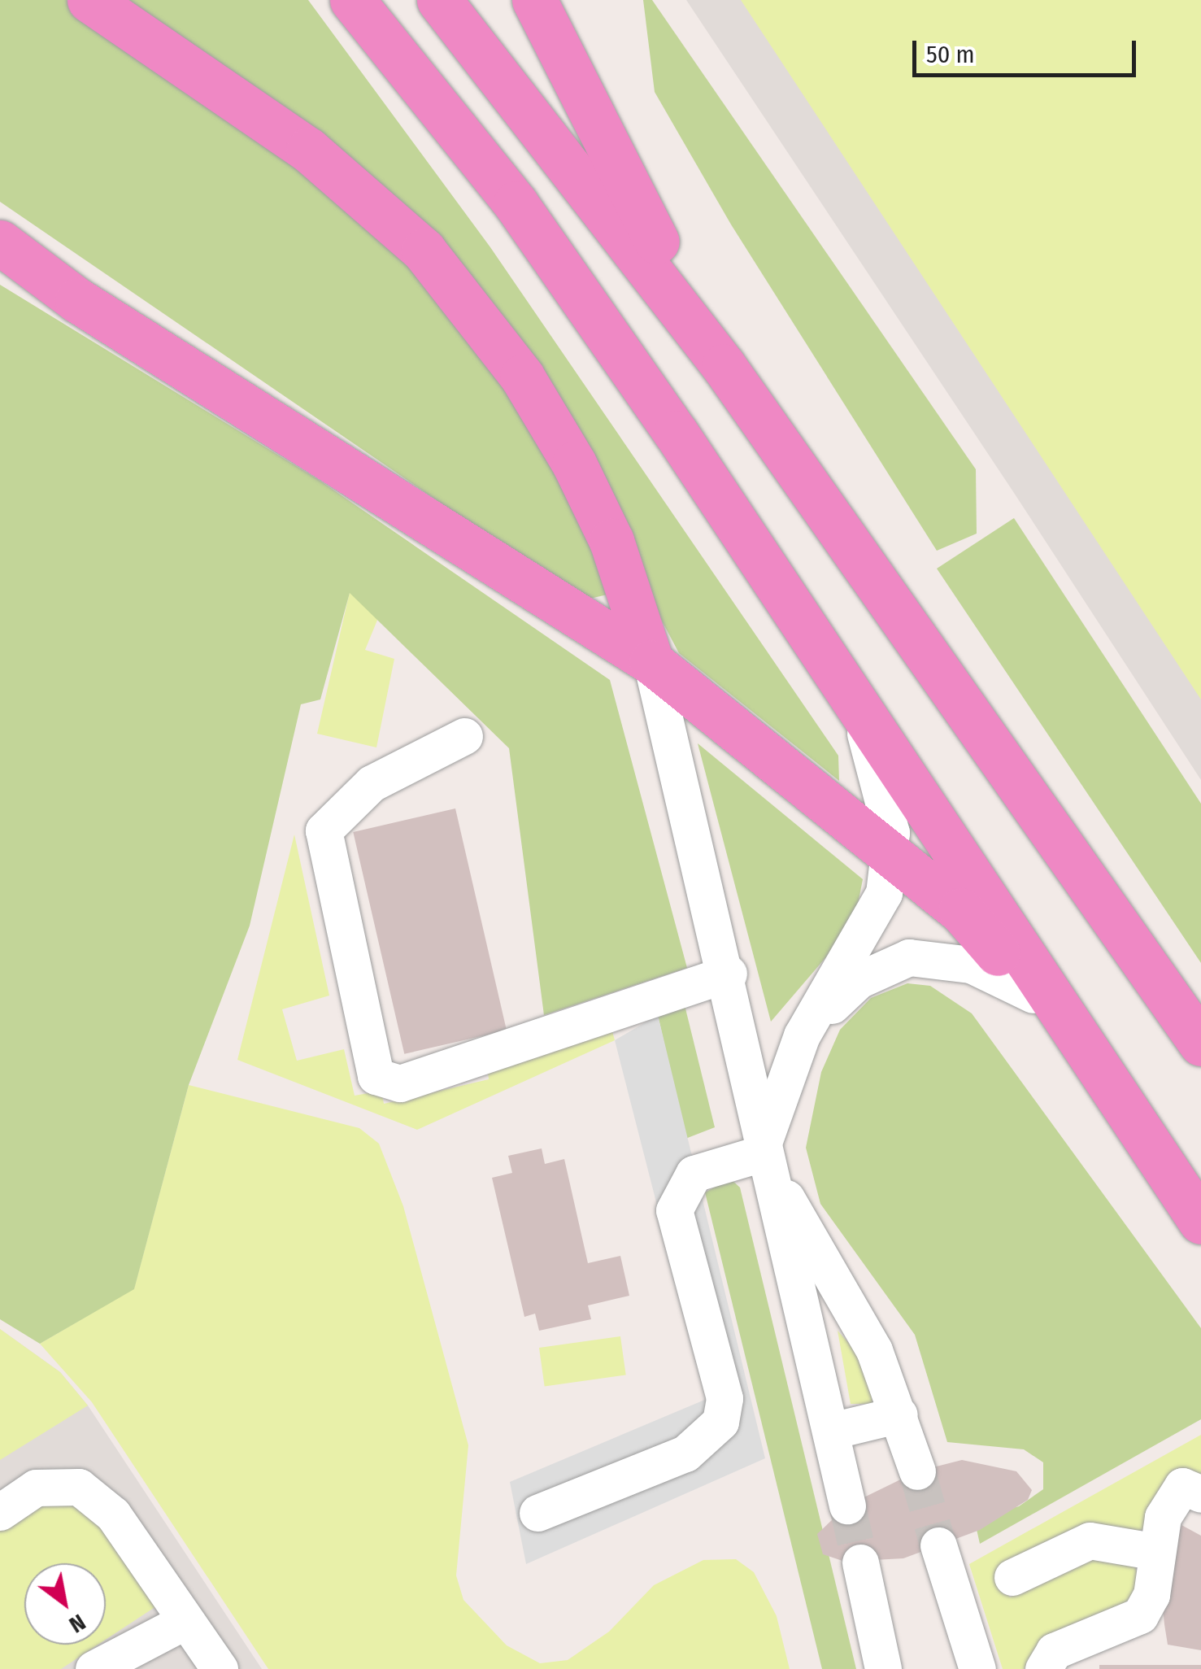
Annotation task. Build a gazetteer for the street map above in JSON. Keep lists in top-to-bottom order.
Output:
{
  "scale_bar": "50 m",
  "north": "bottom right"
}
